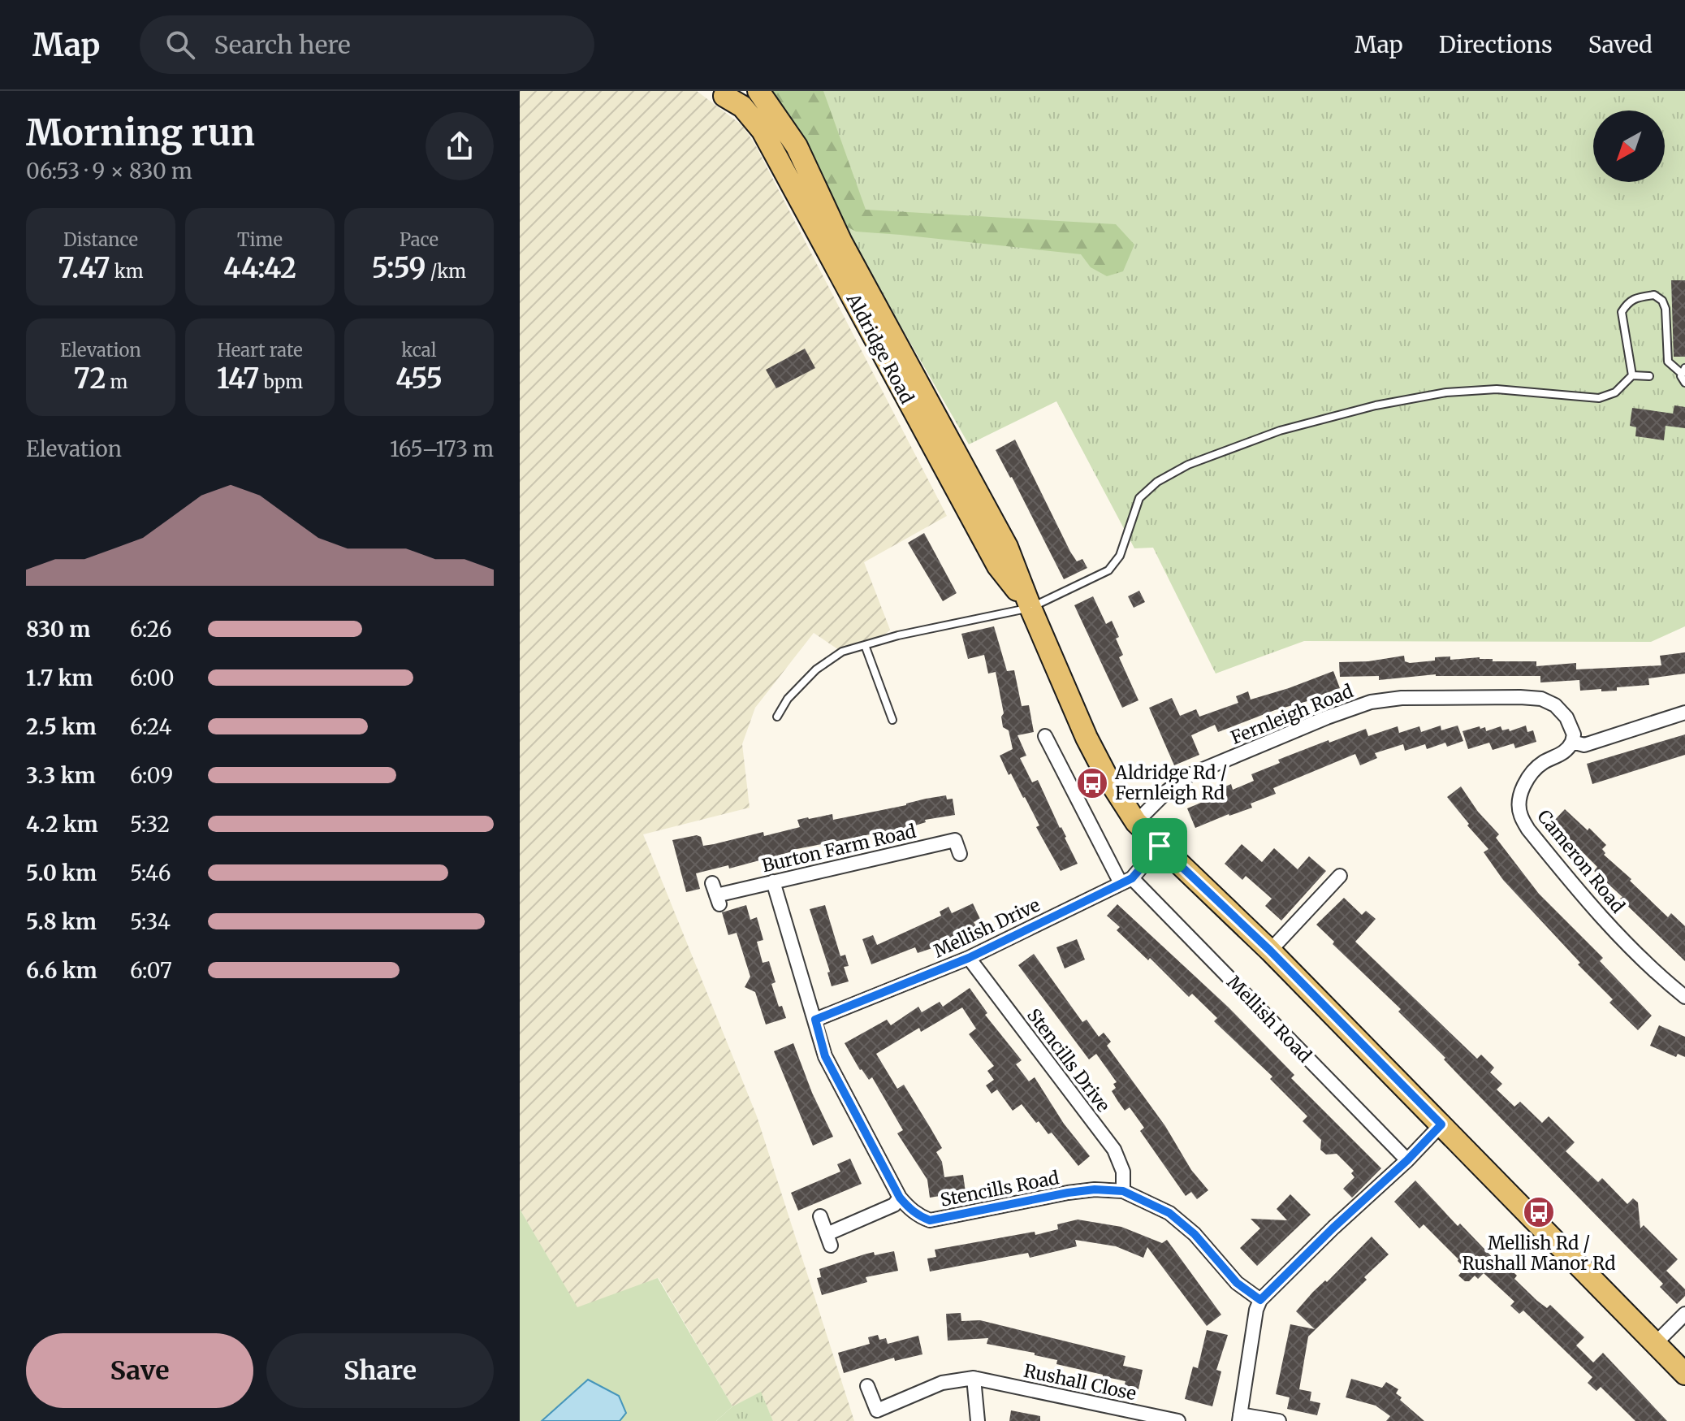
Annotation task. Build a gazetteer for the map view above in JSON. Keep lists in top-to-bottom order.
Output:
{
  "streets": {
    "main road": ["Aldridge Road"],
    "street": [
      "Fernleigh Road",
      "Burton Farm Road",
      "Cameron Road",
      "Mellish Drive",
      "Mellish Road",
      "Stencills Drive",
      "Stencills Road",
      "Rushall Close"
    ]
  },
  "crossings": [
    ["Aldridge Road", "Fernleigh Road"],
    ["Fernleigh Road", "Cameron Road"],
    ["Burton Farm Road", "Stencills Road"],
    ["Mellish Drive", "Mellish Road"],
    ["Mellish Drive", "Stencills Drive"],
    ["Mellish Drive", "Stencills Road"],
    ["Stencills Drive", "Stencills Road"]
  ],
  "places": {
    "bus stop": ["Aldridge Rd / Fernleigh Rd", "Mellish Rd / Rushall Manor Rd"]
  },
  "north": "bottom left",
  "page": {
    "header": "Map",
    "search": "Search here",
    "nav": ["Map", "Directions", "Saved"],
    "heading": ["Morning run", "06:53 · 9 × 830 m"],
    "stats": [
      ["Distance", "7.47 km"],
      ["Time", "44:42"],
      ["Pace", "5:59 /km"],
      ["Elevation", "72 m"],
      ["Heart rate", "147 bpm"],
      ["kcal", "455"]
    ],
    "chart": ["Elevation", "165–173 m"],
    "list": [
      {
        "name": "830 m",
        "note": "6:26"
      },
      {
        "name": "1.7 km",
        "note": "6:00"
      },
      {
        "name": "2.5 km",
        "note": "6:24"
      },
      {
        "name": "3.3 km",
        "note": "6:09"
      },
      {
        "name": "4.2 km",
        "note": "5:32"
      },
      {
        "name": "5.0 km",
        "note": "5:46"
      },
      {
        "name": "5.8 km",
        "note": "5:34"
      },
      {
        "name": "6.6 km",
        "note": "6:07"
      }
    ],
    "buttons": ["Save", "Share"]
  }
}
